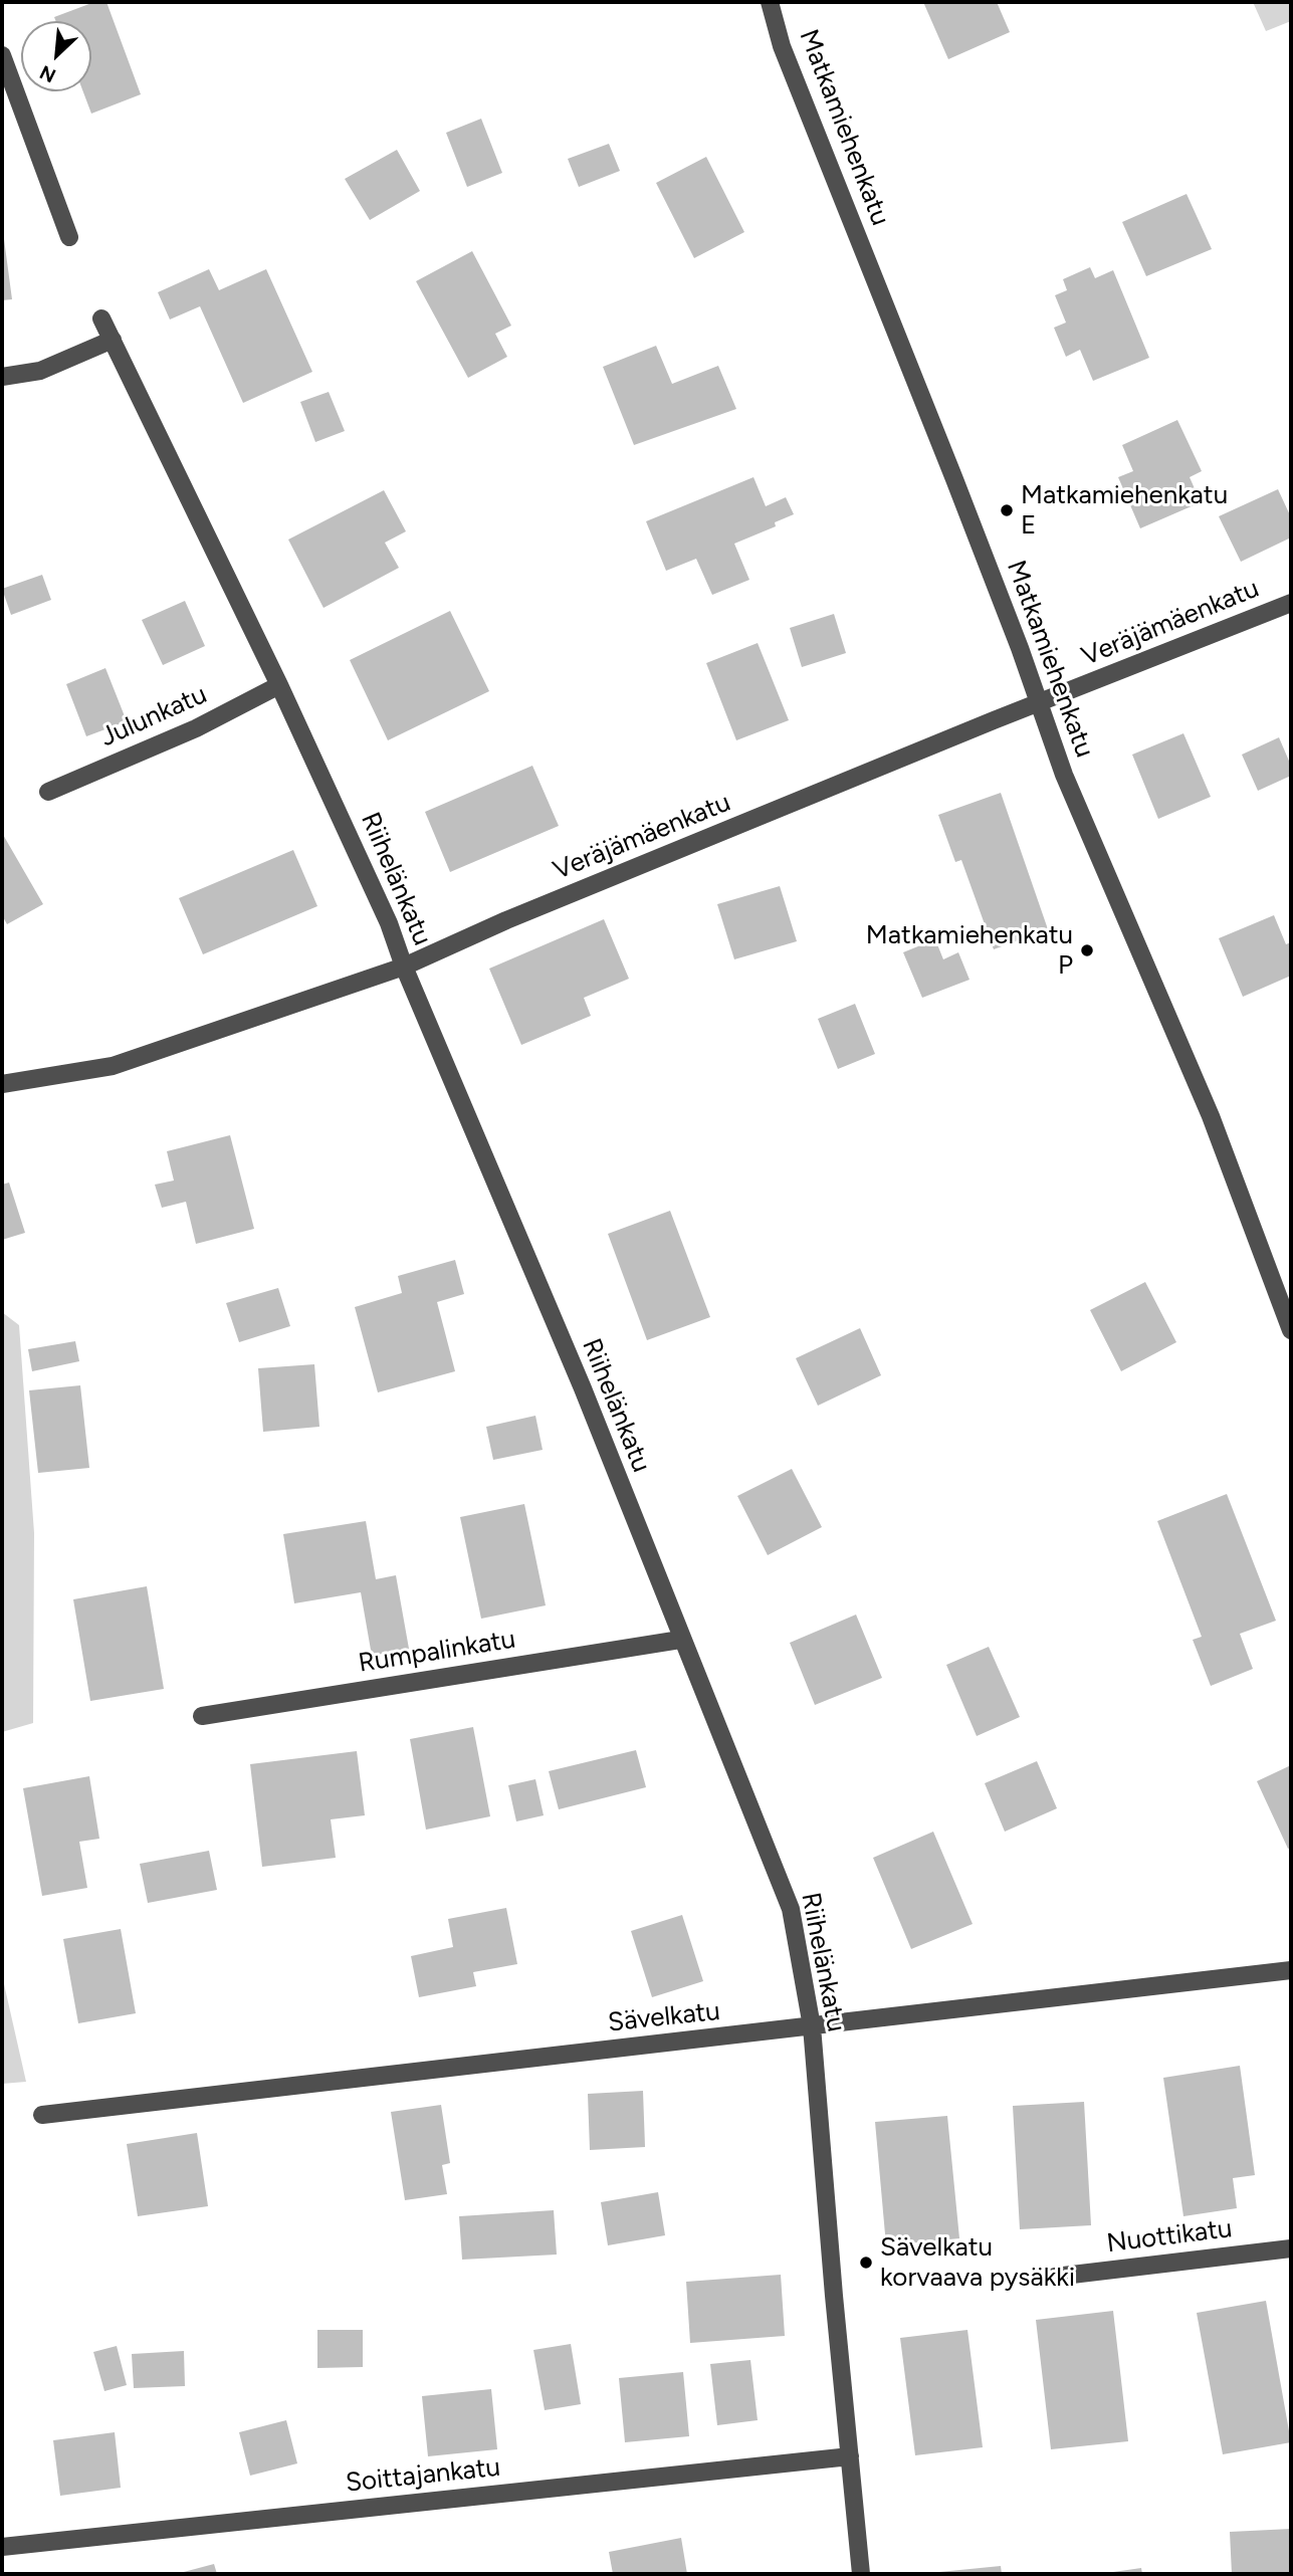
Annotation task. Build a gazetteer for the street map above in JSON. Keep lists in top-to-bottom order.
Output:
{
  "streets": {
    "street": [
      "Matkamiehenkatu",
      "Veräjämäenkatu",
      "Julunkatu",
      "Riihelänkatu",
      "Rumpalinkatu",
      "Sävelkatu",
      "Nuottikatu",
      "Soittajankatu"
    ]
  },
  "crossings": [
    ["Matkamiehenkatu", "Veräjämäenkatu"],
    ["Veräjämäenkatu", "Riihelänkatu"],
    ["Julunkatu", "Riihelänkatu"],
    ["Riihelänkatu", "Rumpalinkatu"],
    ["Riihelänkatu", "Sävelkatu"],
    ["Riihelänkatu", "Soittajankatu"]
  ],
  "places": ["Matkamiehenkatu E", "Matkamiehenkatu P", "Sävelkatu korvaava pysäkki"],
  "north": "bottom left"
}
